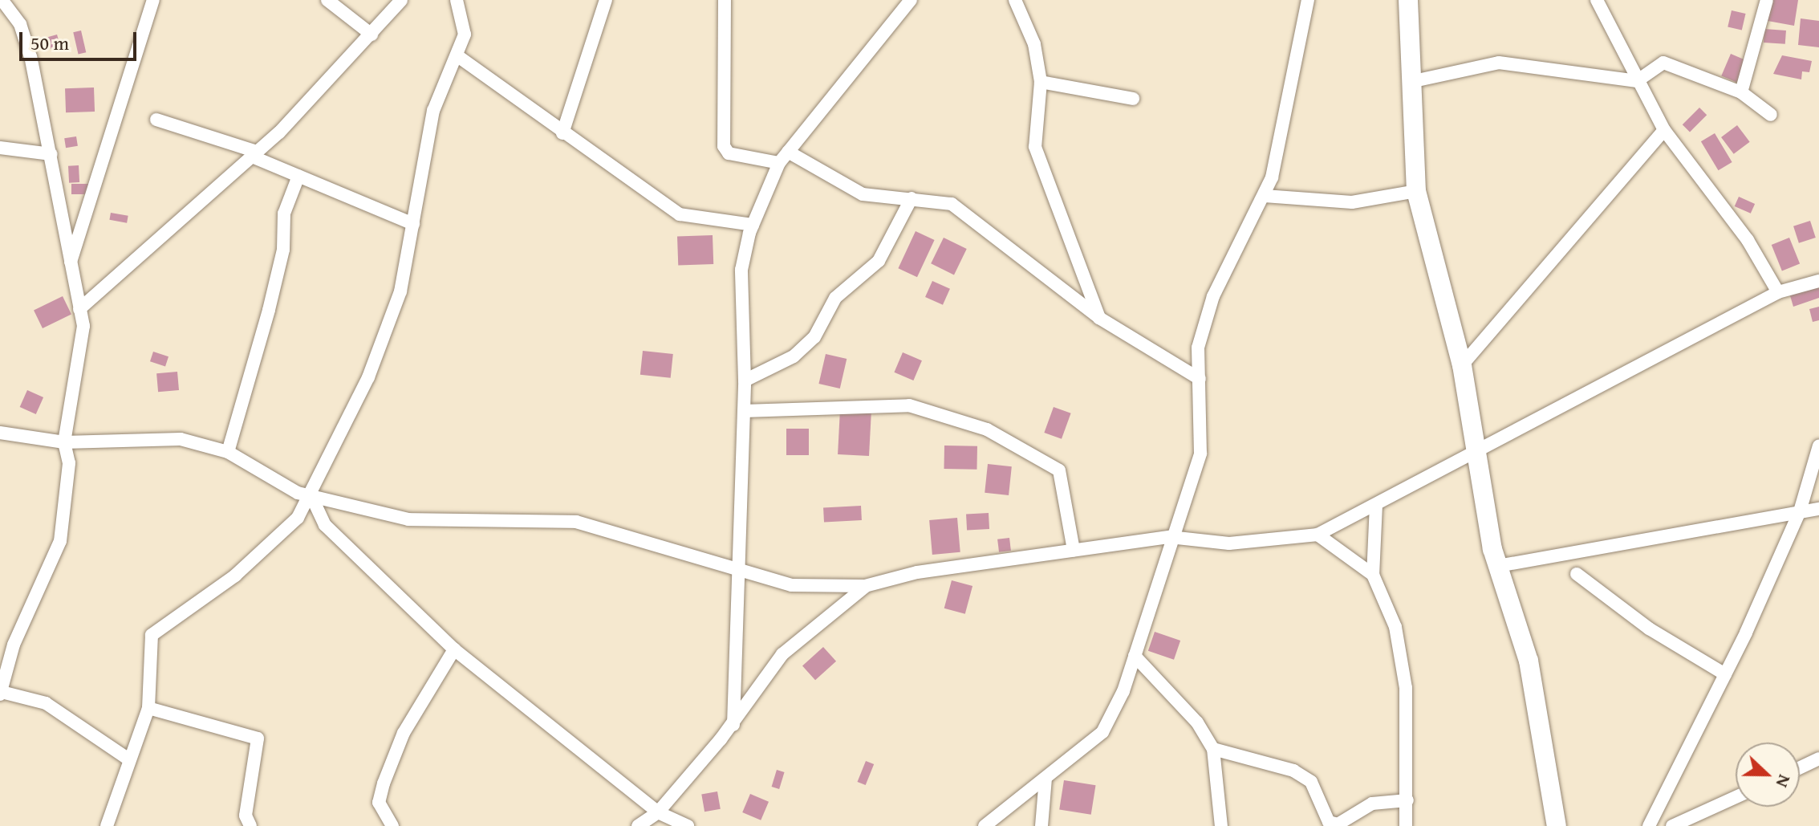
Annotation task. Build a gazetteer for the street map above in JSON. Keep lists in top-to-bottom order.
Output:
{
  "scale_bar": "50 m",
  "north": "right"
}
